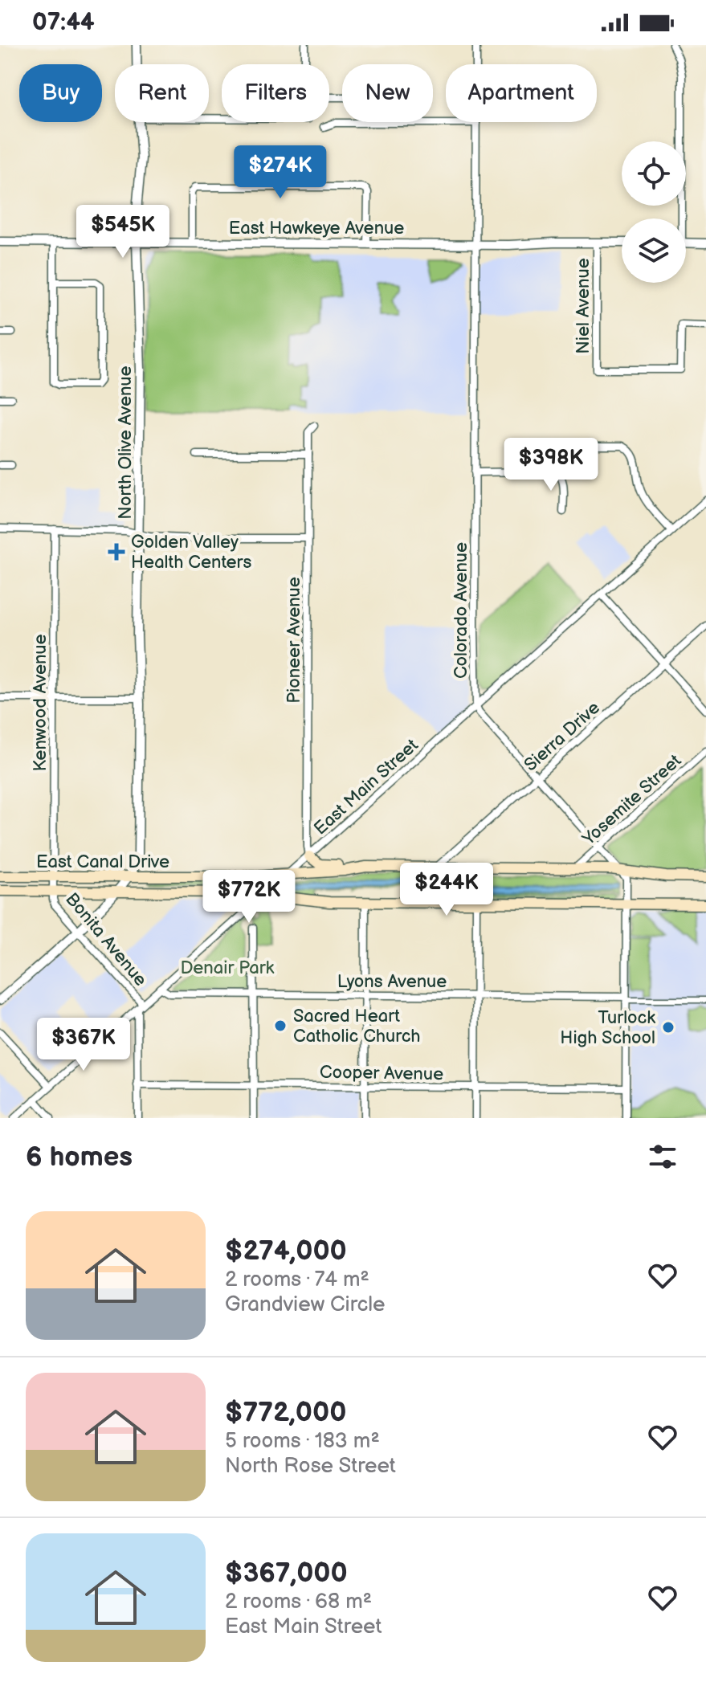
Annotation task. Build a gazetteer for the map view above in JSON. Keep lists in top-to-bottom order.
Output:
{
  "streets": {
    "main road": ["East Canal Drive"],
    "street": [
      "East Hawkeye Avenue",
      "Niel Avenue",
      "North Olive Avenue",
      "Colorado Avenue",
      "Pioneer Avenue",
      "Kenwood Avenue",
      "Sierra Drive",
      "East Main Street",
      "Yosemite Street",
      "Bonita Avenue",
      "Lyons Avenue",
      "Cooper Avenue"
    ]
  },
  "crossings": [
    ["East Hawkeye Avenue", "Niel Avenue"],
    ["East Hawkeye Avenue", "North Olive Avenue"],
    ["East Hawkeye Avenue", "Colorado Avenue"],
    ["North Olive Avenue", "East Canal Drive"],
    ["North Olive Avenue", "Bonita Avenue"],
    ["Colorado Avenue", "East Main Street"],
    ["Pioneer Avenue", "East Main Street"],
    ["Kenwood Avenue", "East Canal Drive"],
    ["Kenwood Avenue", "Bonita Avenue"],
    ["Sierra Drive", "East Canal Drive"],
    ["East Main Street", "East Canal Drive"],
    ["East Main Street", "Bonita Avenue"],
    ["East Main Street", "Lyons Avenue"],
    ["Yosemite Street", "East Canal Drive"],
    ["East Canal Drive", "Bonita Avenue"]
  ],
  "parks": ["Denair Park"],
  "places": {
    "health": ["Golden Valley Health Centers"],
    "other": ["Sacred Heart Catholic Church", "Turlock High School"]
  },
  "page": {
    "status": "07:44",
    "chip": [
      "Buy",
      "Rent",
      "Filters",
      "New",
      "Apartment"
    ],
    "price": [
      "$274K",
      "$545K",
      "$398K",
      "$244K",
      "$772K",
      "$367K"
    ],
    "heading": "6 homes",
    "list": [
      {
        "name": "$274,000",
        "note": "2 rooms · 74 m² · Grandview Circle"
      },
      {
        "name": "$772,000",
        "note": "5 rooms · 183 m² · North Rose Street"
      },
      {
        "name": "$367,000",
        "note": "2 rooms · 68 m² · East Main Street"
      }
    ]
  }
}
